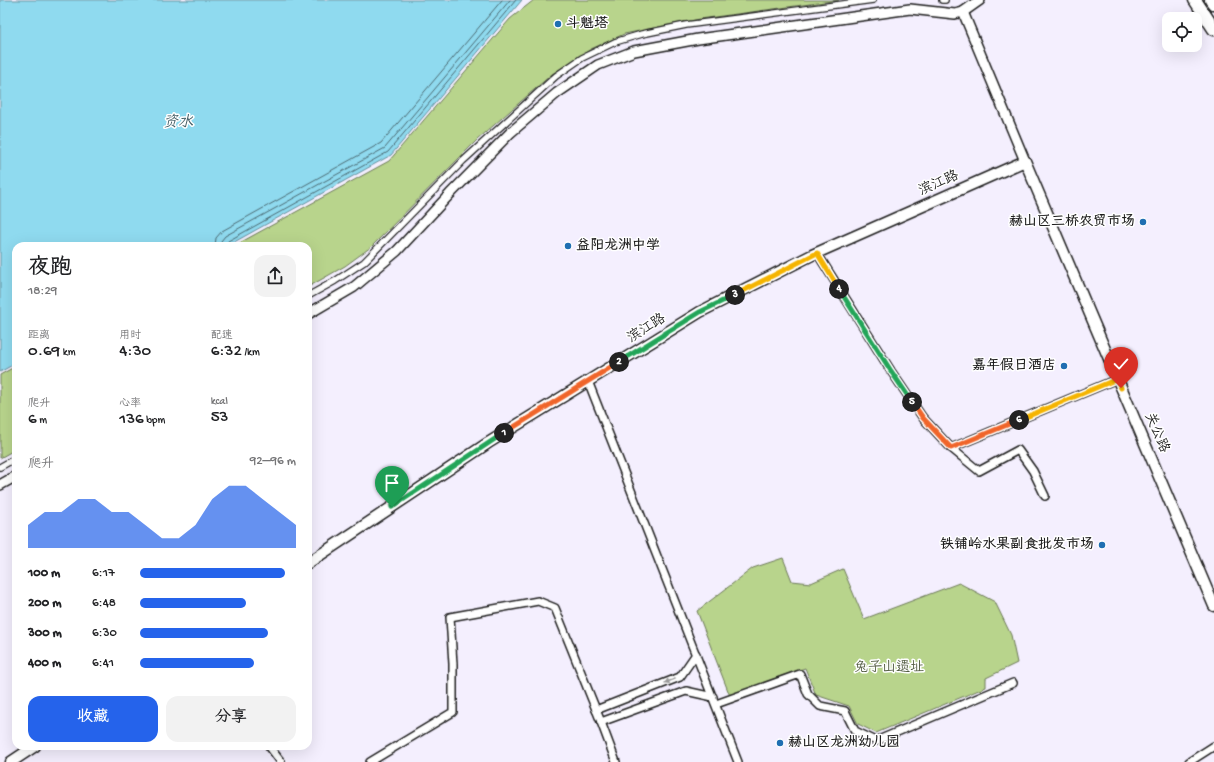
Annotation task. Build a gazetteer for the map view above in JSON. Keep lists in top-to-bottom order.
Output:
{
  "streets": {
    "main road": ["滨江路", "关公路"]
  },
  "crossings": [
    ["滨江路", "关公路"]
  ],
  "water": ["资水"],
  "parks": ["兔子山遗址"],
  "places": [
    "斗魁塔",
    "赫山区三桥农贸市场",
    "益阳龙洲中学",
    "嘉年假日酒店",
    "铁铺岭水果副食批发市场",
    "赫山区龙洲幼儿园"
  ],
  "page": {
    "heading": ["夜跑", "18:29"],
    "pins": [
      "4",
      "3",
      "2",
      "5",
      "6",
      "1"
    ],
    "stats": [
      ["距离", "0.69 km"],
      ["用时", "4:30"],
      ["配速", "6:32 /km"],
      ["爬升", "6 m"],
      ["心率", "136 bpm"],
      ["kcal", "53"]
    ],
    "chart": ["爬升", "92–96 m"],
    "list": [
      {
        "name": "100 m",
        "note": "6:17"
      },
      {
        "name": "200 m",
        "note": "6:48"
      },
      {
        "name": "300 m",
        "note": "6:30"
      },
      {
        "name": "400 m",
        "note": "6:41"
      }
    ],
    "buttons": ["收藏", "分享"]
  }
}
